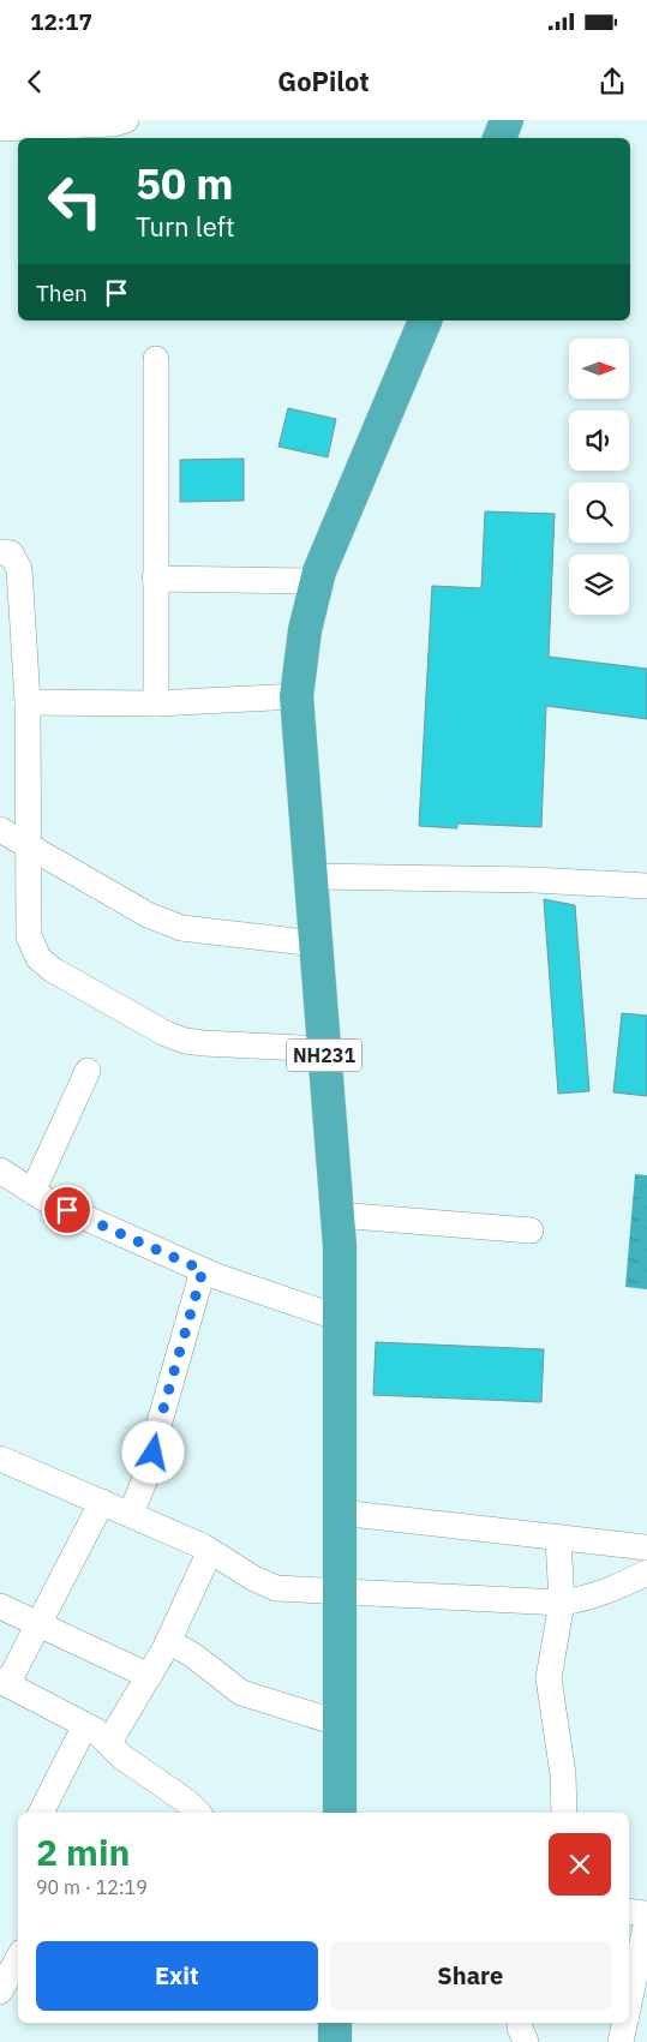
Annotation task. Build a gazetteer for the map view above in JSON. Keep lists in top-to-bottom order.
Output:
{
  "streets": {
    "highway": ["NH231"]
  },
  "north": "right",
  "page": {
    "status": "12:17",
    "header": "GoPilot",
    "turn": ["50 m", "Turn left"],
    "then": "Then",
    "heading": ["2 min", "90 m · 12:19"],
    "buttons": ["Exit", "Share"]
  }
}
